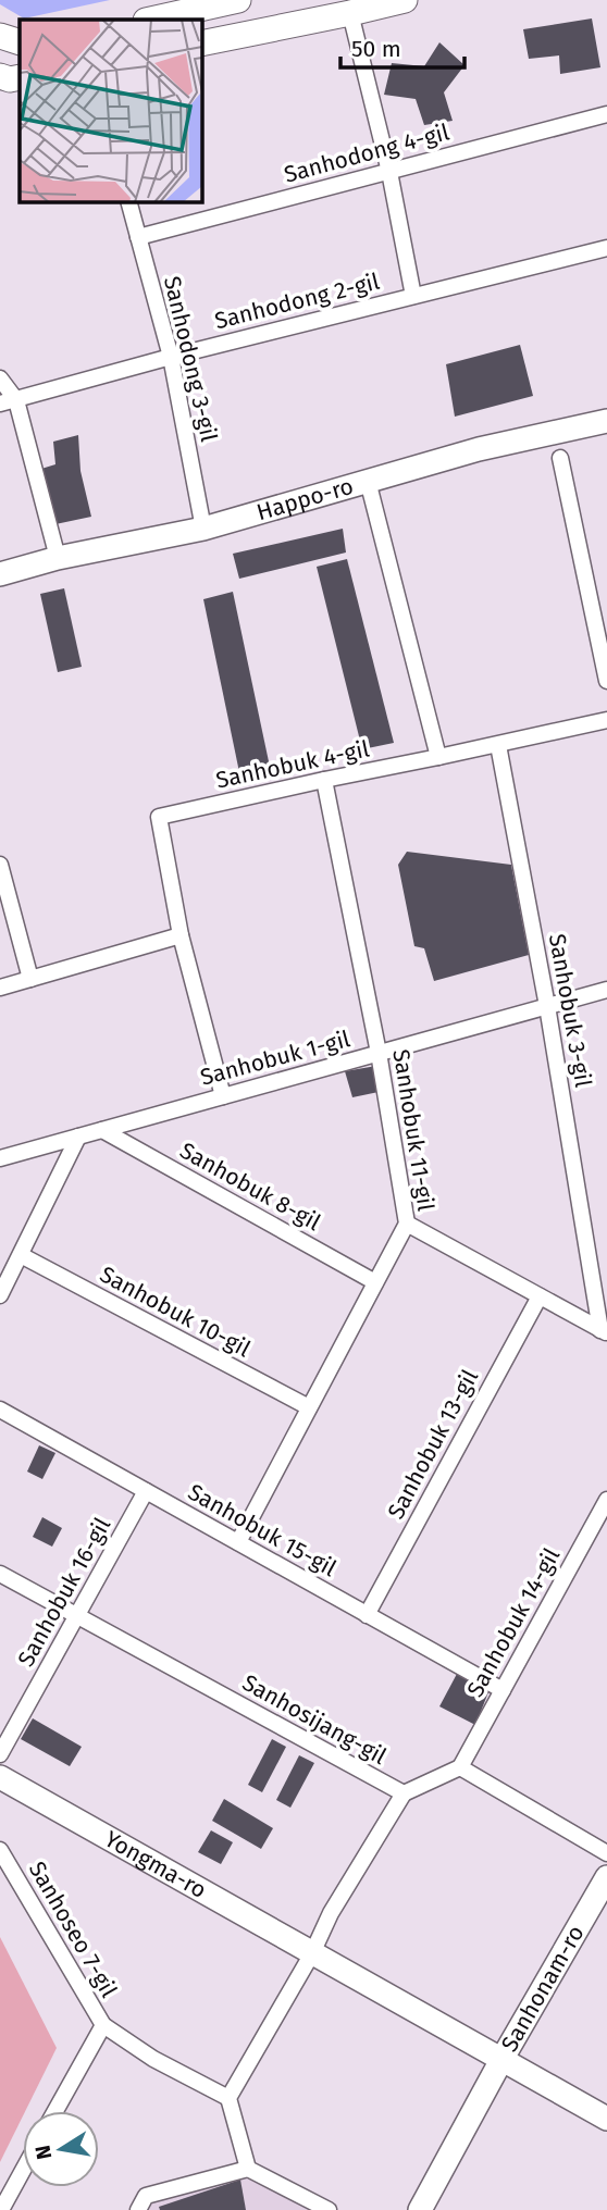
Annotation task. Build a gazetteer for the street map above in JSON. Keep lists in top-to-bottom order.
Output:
{
  "streets": {
    "main road": ["Happo-ro", "Yongma-ro", "Sanhonam-ro"],
    "street": [
      "Sanhodong 4-gil",
      "Sanhodong 2-gil",
      "Sanhodong 3-gil",
      "Sanhobuk 4-gil",
      "Sanhobuk 3-gil",
      "Sanhobuk 1-gil",
      "Sanhobuk 11-gil",
      "Sanhobuk 8-gil",
      "Sanhobuk 10-gil",
      "Sanhobuk 13-gil",
      "Sanhobuk 15-gil",
      "Sanhobuk 16-gil",
      "Sanhobuk 14-gil",
      "Sanhosijang-gil",
      "Sanhoseo 7-gil"
    ]
  },
  "crossings": [
    ["Sanhodong 4-gil", "Sanhodong 3-gil"],
    ["Sanhodong 2-gil", "Sanhodong 3-gil"],
    ["Sanhodong 3-gil", "Happo-ro"],
    ["Sanhobuk 4-gil", "Sanhobuk 3-gil"],
    ["Sanhobuk 4-gil", "Sanhobuk 1-gil"],
    ["Sanhobuk 4-gil", "Sanhobuk 11-gil"],
    ["Sanhobuk 3-gil", "Sanhobuk 1-gil"],
    ["Sanhobuk 1-gil", "Sanhobuk 11-gil"],
    ["Sanhobuk 1-gil", "Sanhobuk 8-gil"],
    ["Sanhobuk 11-gil", "Sanhobuk 8-gil"],
    ["Sanhobuk 11-gil", "Sanhobuk 10-gil"],
    ["Sanhobuk 11-gil", "Sanhobuk 15-gil"],
    ["Sanhobuk 13-gil", "Sanhobuk 15-gil"],
    ["Sanhobuk 15-gil", "Sanhobuk 16-gil"],
    ["Sanhobuk 15-gil", "Sanhobuk 14-gil"],
    ["Sanhobuk 16-gil", "Sanhosijang-gil"],
    ["Yongma-ro", "Sanhonam-ro"]
  ],
  "scale_bar": "50 m",
  "north": "left"
}
